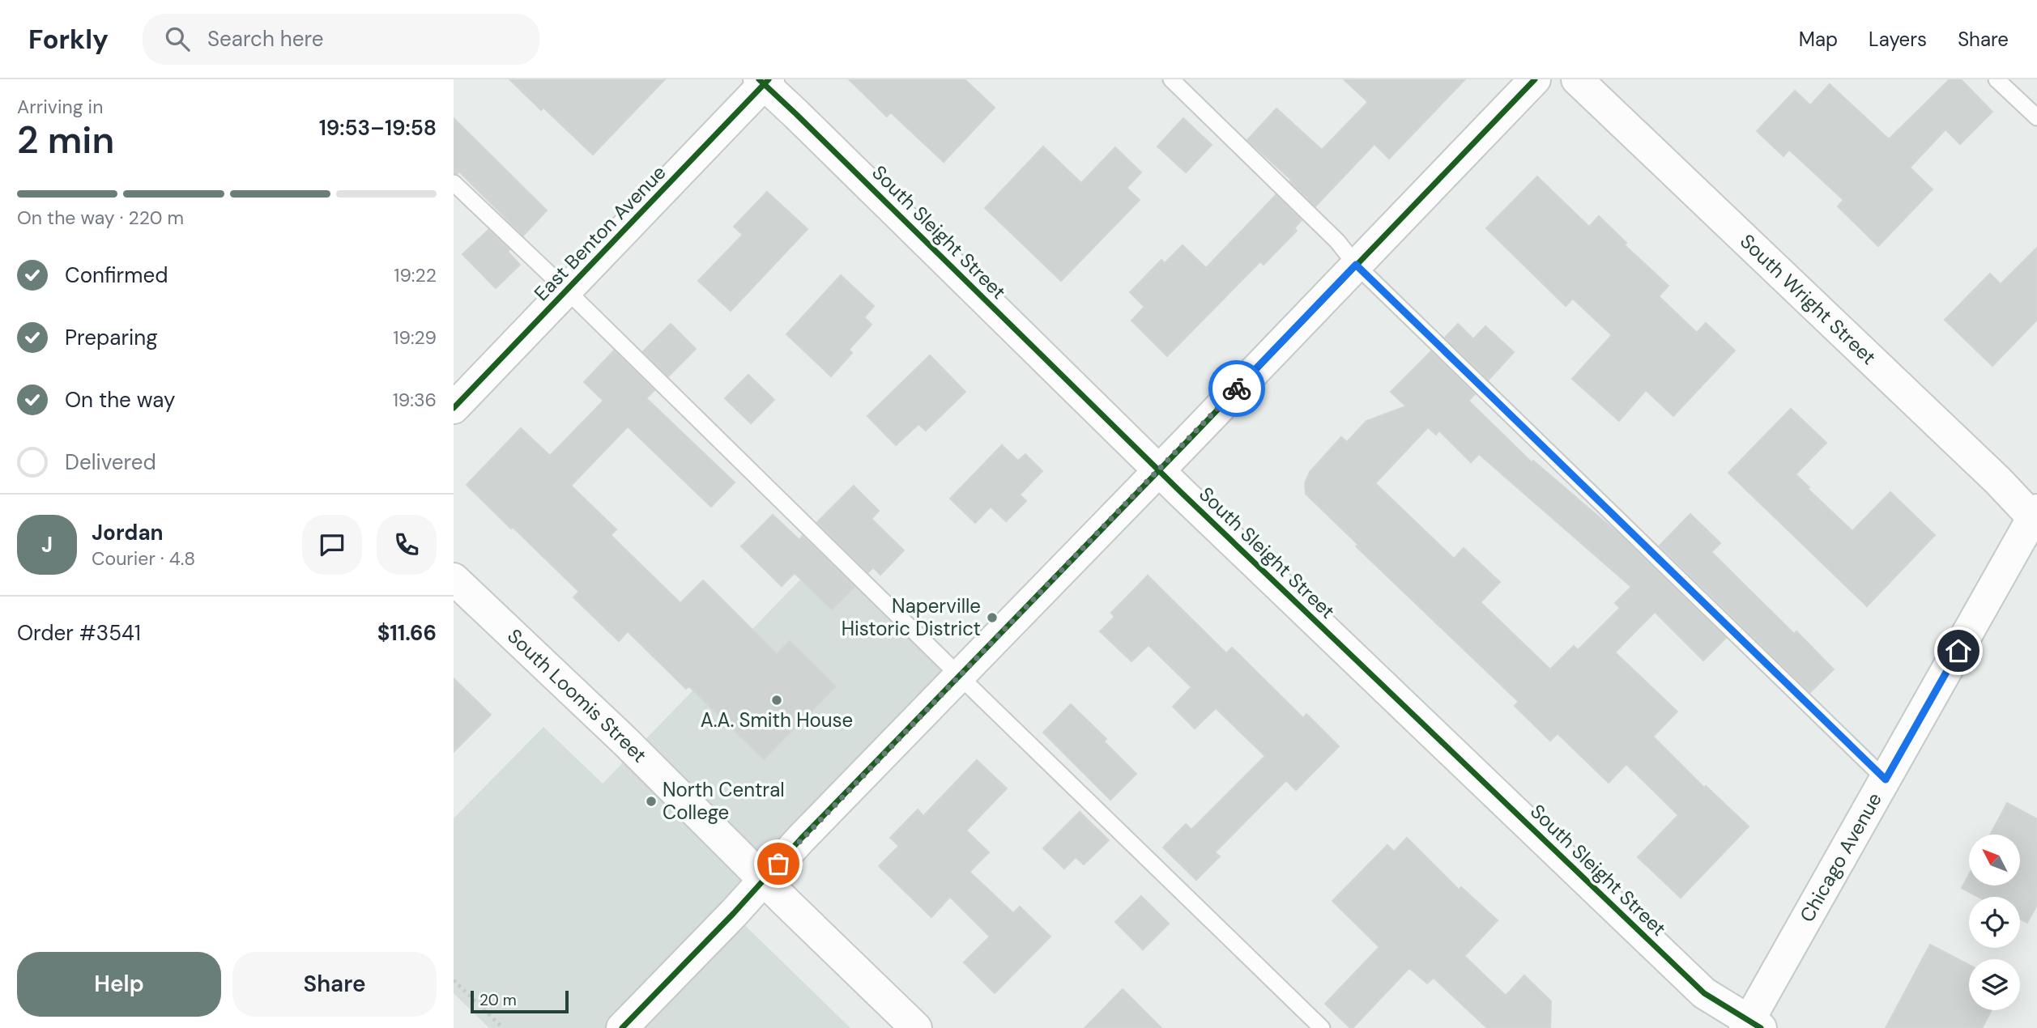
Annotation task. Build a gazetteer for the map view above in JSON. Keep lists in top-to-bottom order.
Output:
{
  "streets": {
    "street": [
      "South Sleight Street",
      "East Benton Avenue",
      "South Wright Street",
      "South Loomis Street",
      "Chicago Avenue"
    ]
  },
  "crossings": [
    ["South Sleight Street", "East Benton Avenue"],
    ["South Sleight Street", "Chicago Avenue"],
    ["South Wright Street", "Chicago Avenue"]
  ],
  "places": ["Naperville Historic District", "A.A. Smith House", "North Central College"],
  "scale_bar": "20 m",
  "north": "top left",
  "page": {
    "header": "Forkly",
    "search": "Search here",
    "nav": ["Map", "Layers", "Share"],
    "heading": ["2 min", "Arriving in", "19:53–19:58"],
    "panel": [
      "Jordan",
      "Courier · 4.8",
      "Order #3541",
      "$11.66"
    ],
    "bar": "On the way · 220 m",
    "list": [
      ["Confirmed", "19:22"],
      ["Preparing", "19:29"],
      ["On the way", "19:36"],
      "Delivered"
    ],
    "round": "J",
    "buttons": ["Help", "Share"],
    "scale": "20 m"
  }
}
